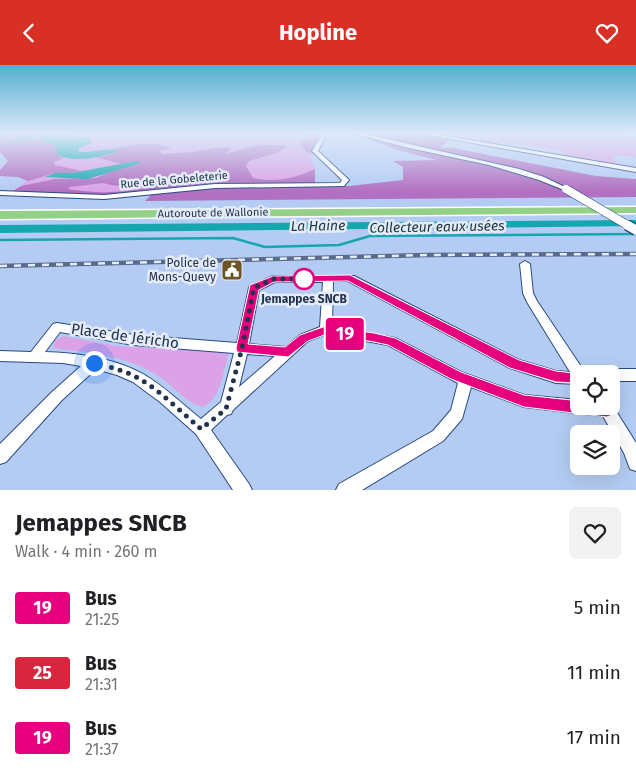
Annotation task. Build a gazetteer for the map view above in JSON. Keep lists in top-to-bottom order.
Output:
{
  "streets": {
    "highway": ["Autoroute de Wallonie"],
    "street": ["Rue de la Gobeleterie", "Place de Jéricho"]
  },
  "water": ["La Haine", "Collecteur eaux usées"],
  "places": {
    "public building": ["Police de Mons-Quevy"],
    "other": ["Jemappes SNCB"]
  },
  "lines": ["bus line 19"],
  "page": {
    "header": "Hopline",
    "on_map": "19",
    "heading": ["Jemappes SNCB", "Walk · 4 min · 260 m"],
    "list": [
      {
        "mark": "19",
        "name": "Bus",
        "note": "21:25",
        "value": "5 min"
      },
      {
        "mark": "25",
        "name": "Bus",
        "note": "21:31",
        "value": "11 min"
      },
      {
        "mark": "19",
        "name": "Bus",
        "note": "21:37",
        "value": "17 min"
      }
    ]
  }
}
